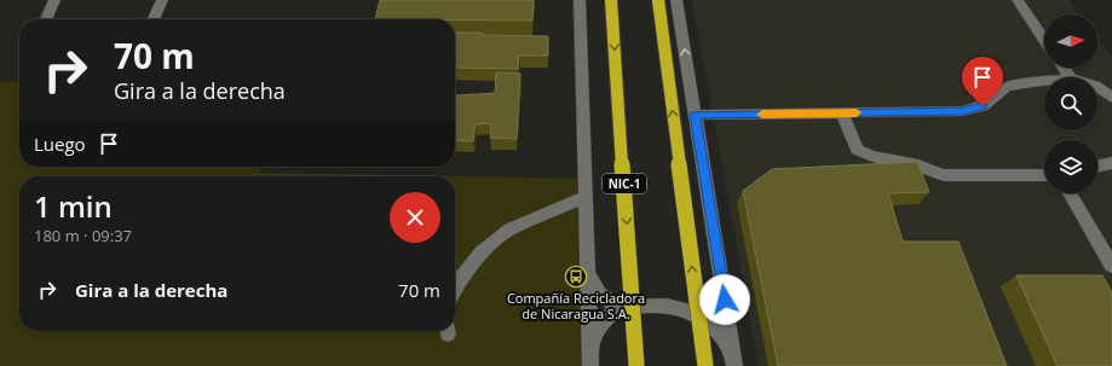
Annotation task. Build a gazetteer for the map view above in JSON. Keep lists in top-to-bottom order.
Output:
{
  "streets": {
    "highway": ["NIC-1"]
  },
  "places": {
    "bus stop": ["Compañía Recicladora de Nicaragua S.A."]
  },
  "north": "right",
  "page": {
    "turn": ["70 m", "Gira a la derecha"],
    "then": "Luego",
    "heading": ["1 min", "180 m · 09:37"],
    "list": [
      {
        "name": "Gira a la derecha",
        "value": "70 m"
      }
    ]
  }
}
